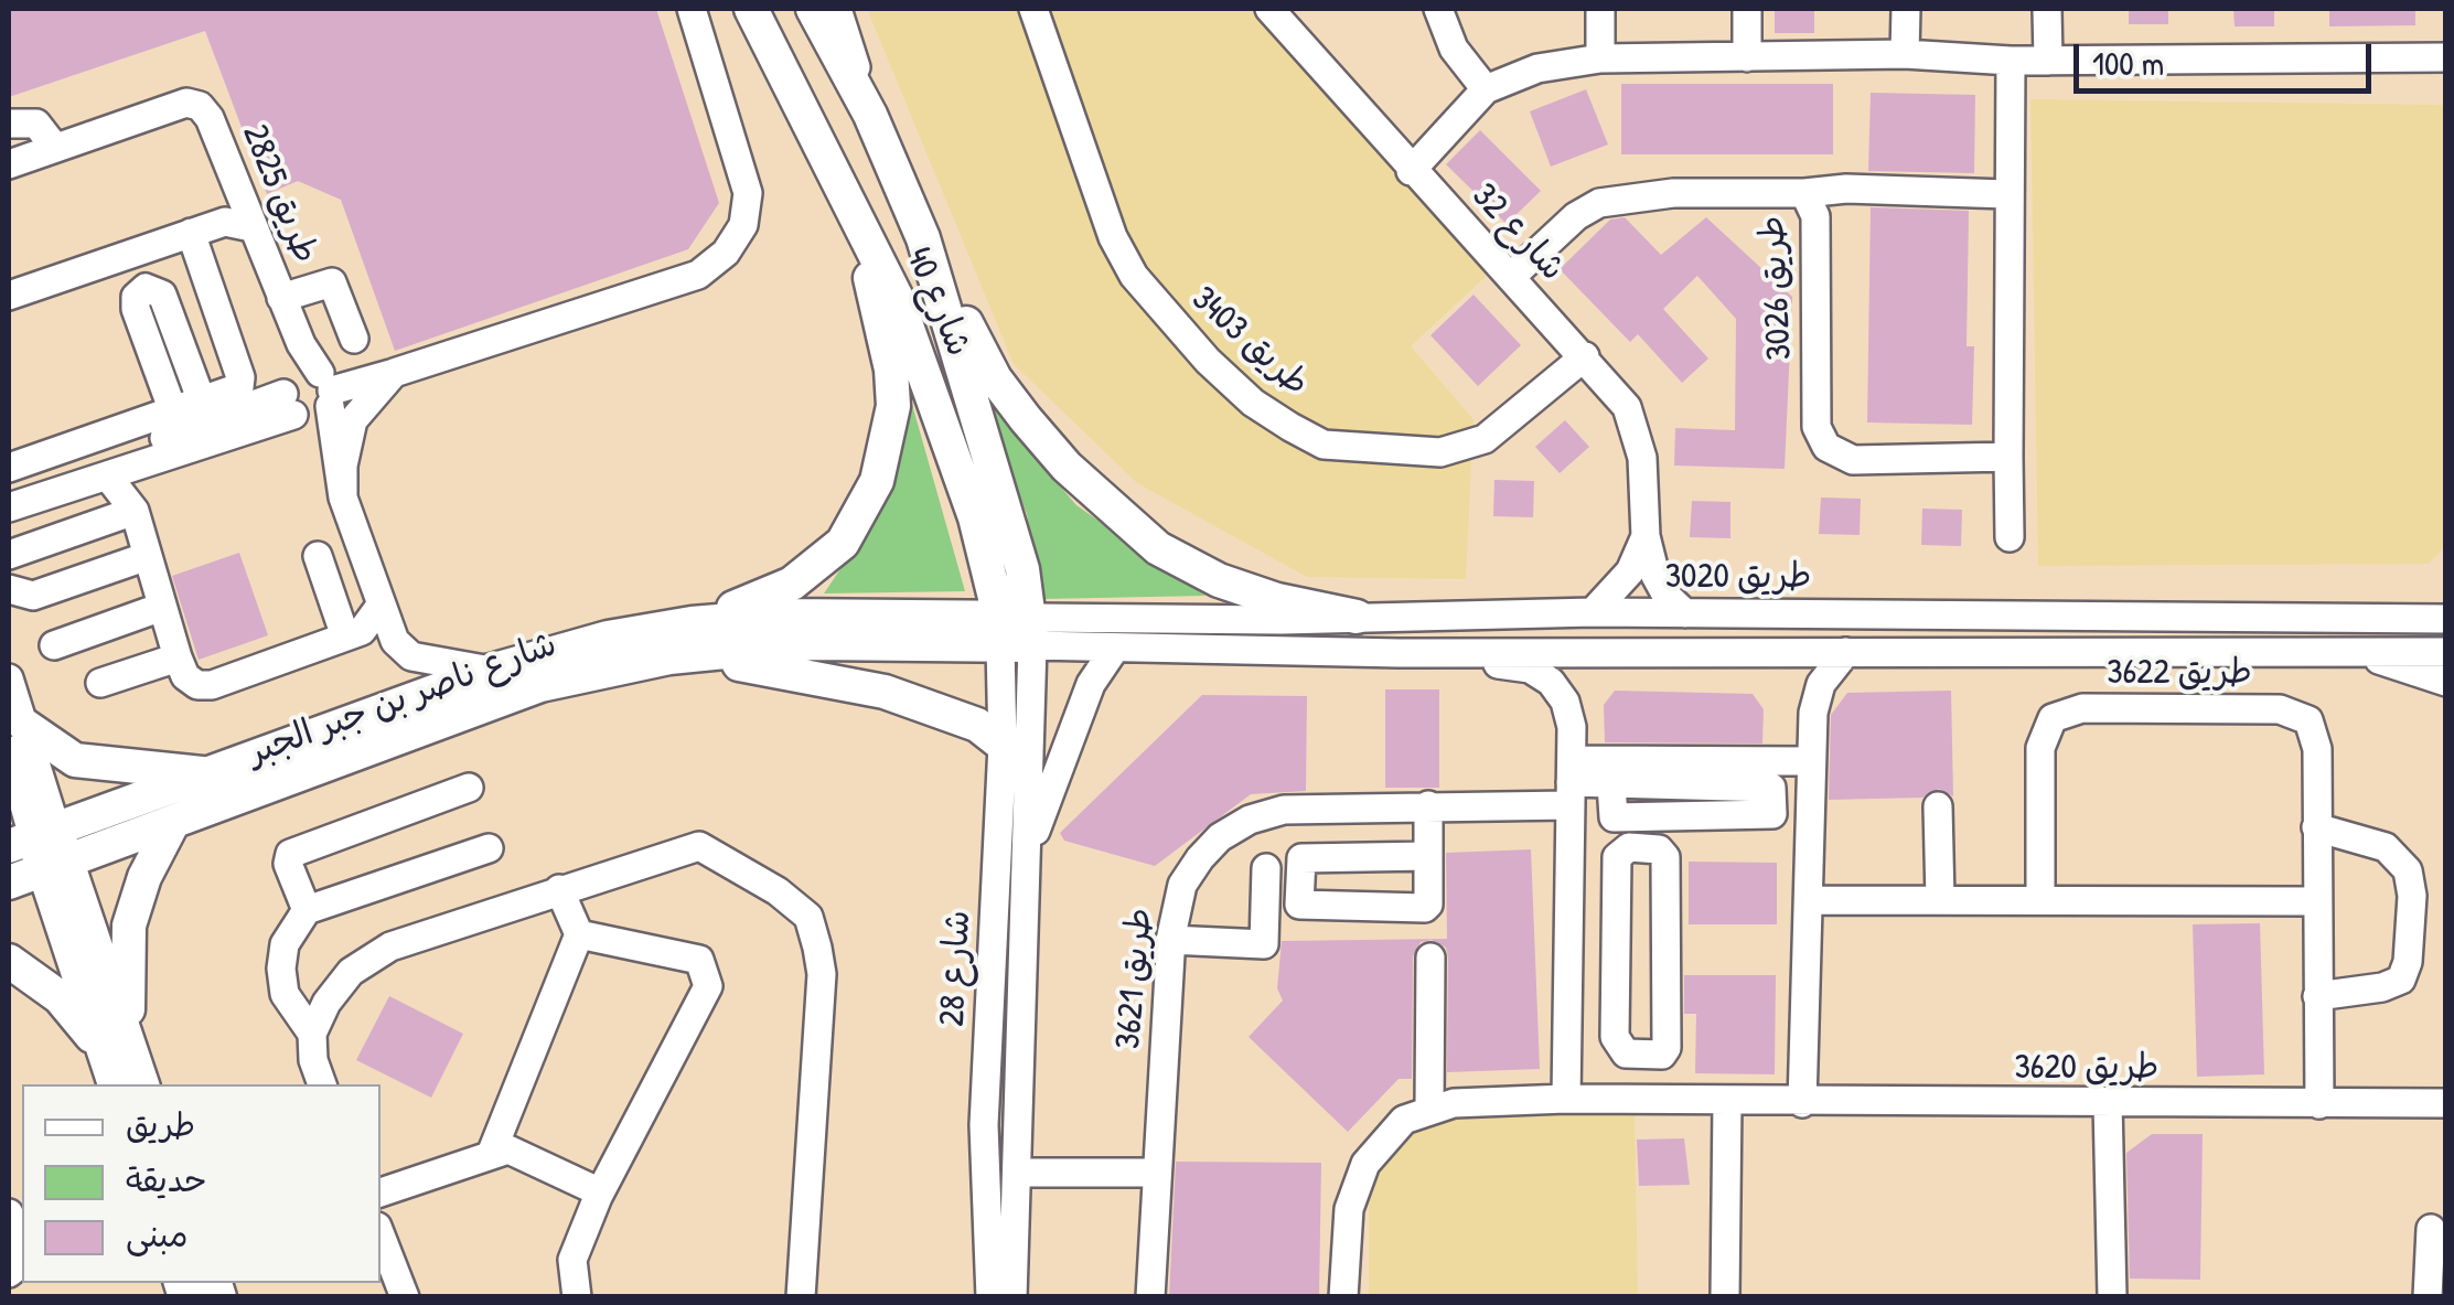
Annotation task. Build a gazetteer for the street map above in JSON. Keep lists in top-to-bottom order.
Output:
{
  "streets": {
    "main road": ["شارع 40", "شارع ناصر بن جبر الجبر"],
    "street": [
      "طريق 2825",
      "شارع 32",
      "طريق 3026",
      "طريق 3403",
      "طريق 3020",
      "طريق 3622",
      "شارع 28",
      "طريق 3621",
      "طريق 3620"
    ]
  },
  "crossings": [
    ["طريق 2825", "شارع ناصر بن جبر الجبر"],
    ["شارع 32", "طريق 3026"],
    ["شارع 32", "طريق 3403"],
    ["شارع 32", "طريق 3020"],
    ["شارع 40", "طريق 3020"],
    ["شارع 40", "شارع ناصر بن جبر الجبر"],
    ["شارع 40", "شارع 28"],
    ["طريق 3020", "شارع ناصر بن جبر الجبر"],
    ["طريق 3020", "شارع 28"],
    ["طريق 3622", "طريق 3620"],
    ["شارع ناصر بن جبر الجبر", "شارع 28"]
  ],
  "legend": ["طريق", "حديقة", "مبنى"],
  "scale_bar": "100 m"
}
